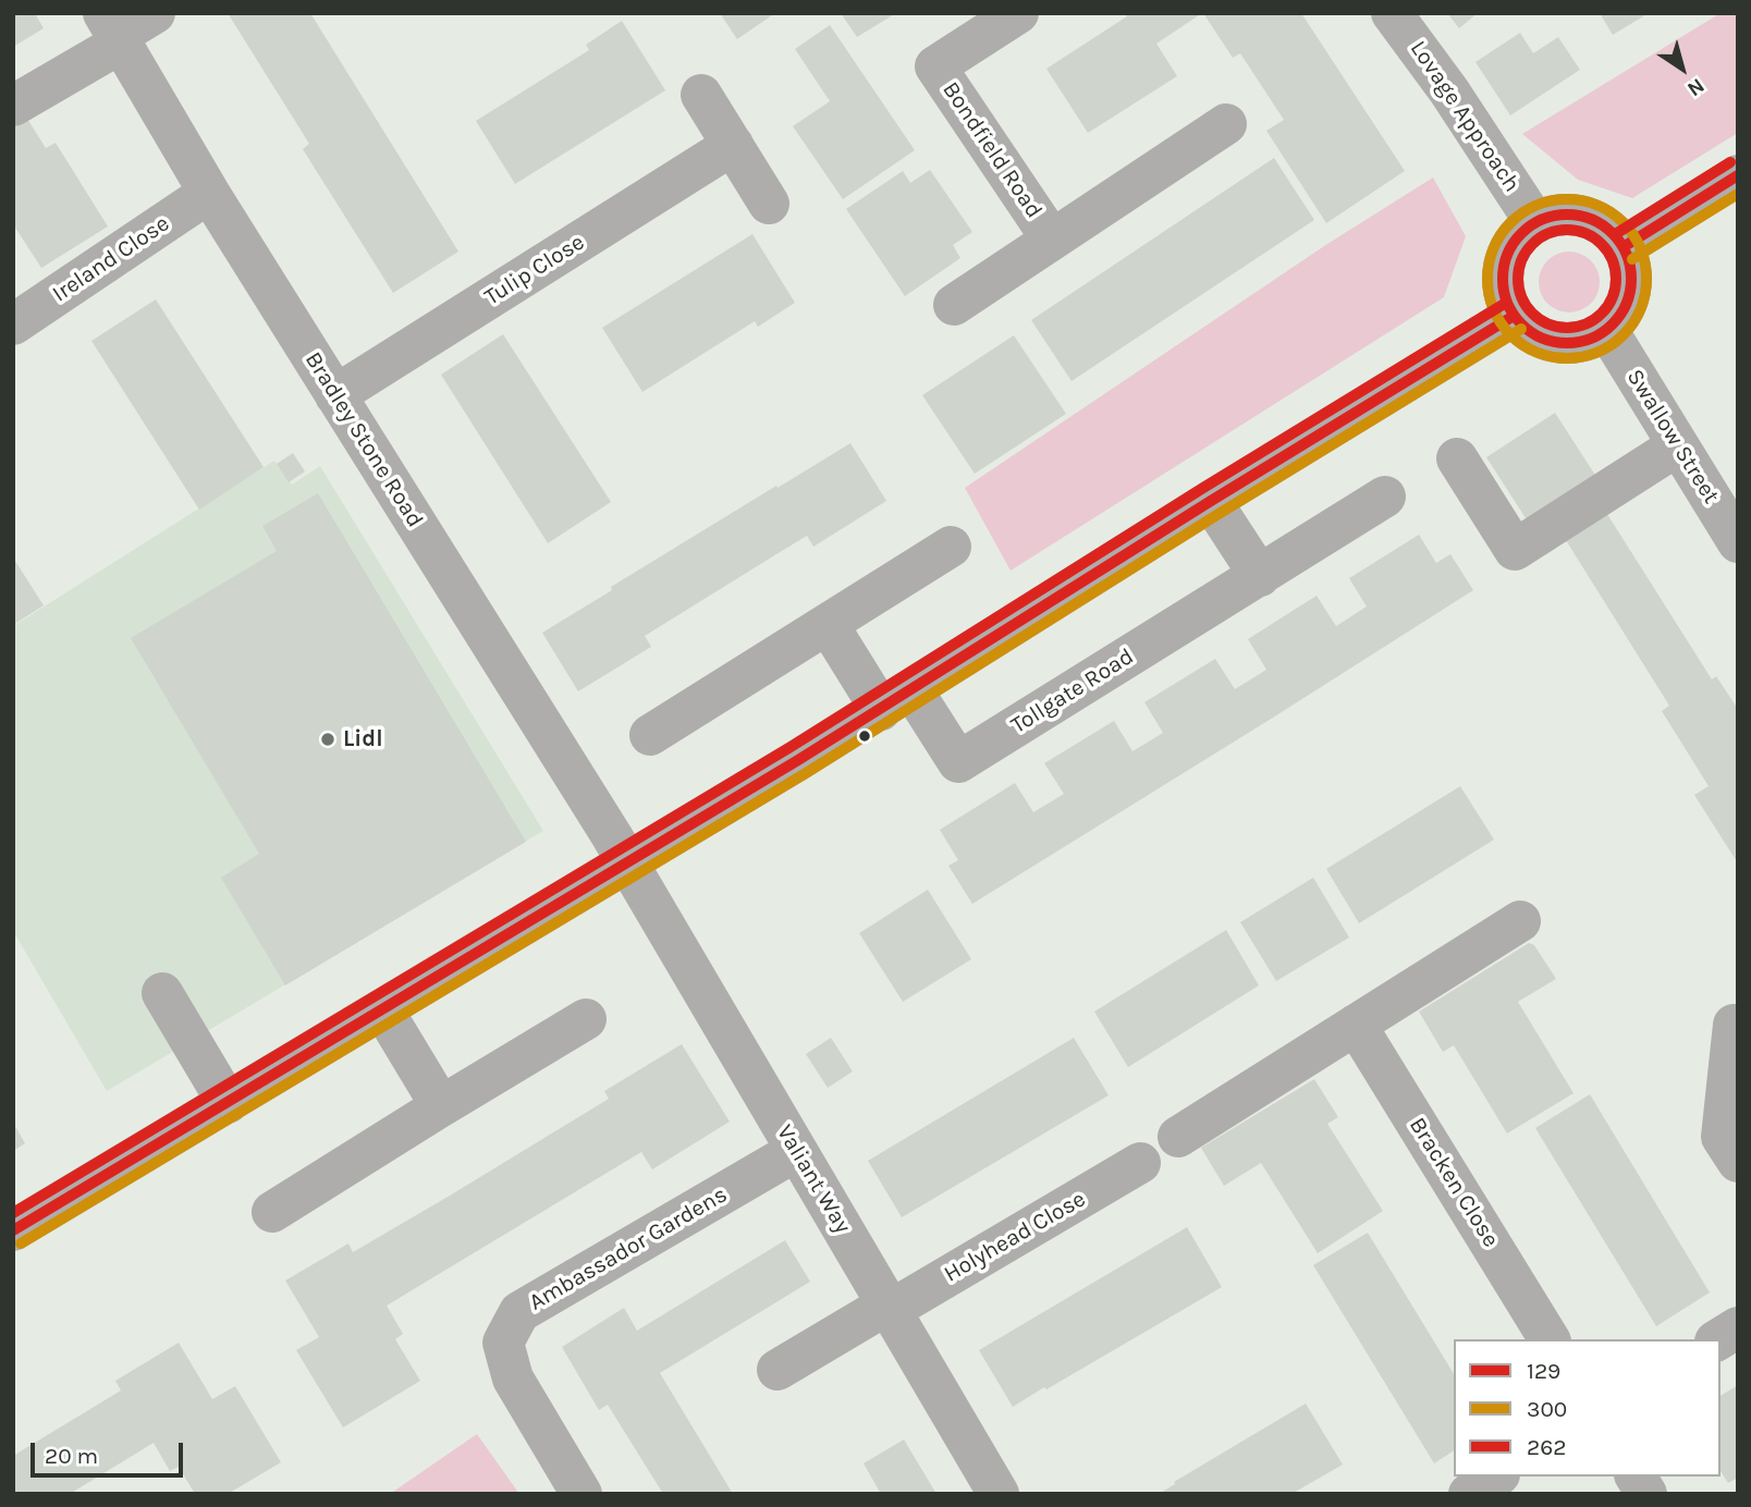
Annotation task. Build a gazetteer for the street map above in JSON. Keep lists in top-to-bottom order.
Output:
{
  "streets": {
    "street": [
      "Lovage Approach",
      "Bondfield Road",
      "Ireland Close",
      "Tulip Close",
      "Swallow Street",
      "Bradley Stone Road",
      "Tollgate Road",
      "Valiant Way",
      "Bracken Close",
      "Holyhead Close",
      "Ambassador Gardens"
    ]
  },
  "crossings": [
    ["Lovage Approach", "Swallow Street"],
    ["Ireland Close", "Bradley Stone Road"],
    ["Tulip Close", "Bradley Stone Road"],
    ["Bradley Stone Road", "Valiant Way"],
    ["Valiant Way", "Holyhead Close"],
    ["Valiant Way", "Ambassador Gardens"]
  ],
  "places": ["Lidl"],
  "lines": ["transit line 262", "transit line 129", "transit line 300"],
  "legend": ["129", "300", "262"],
  "scale_bar": "20 m",
  "north": "bottom right"
}
